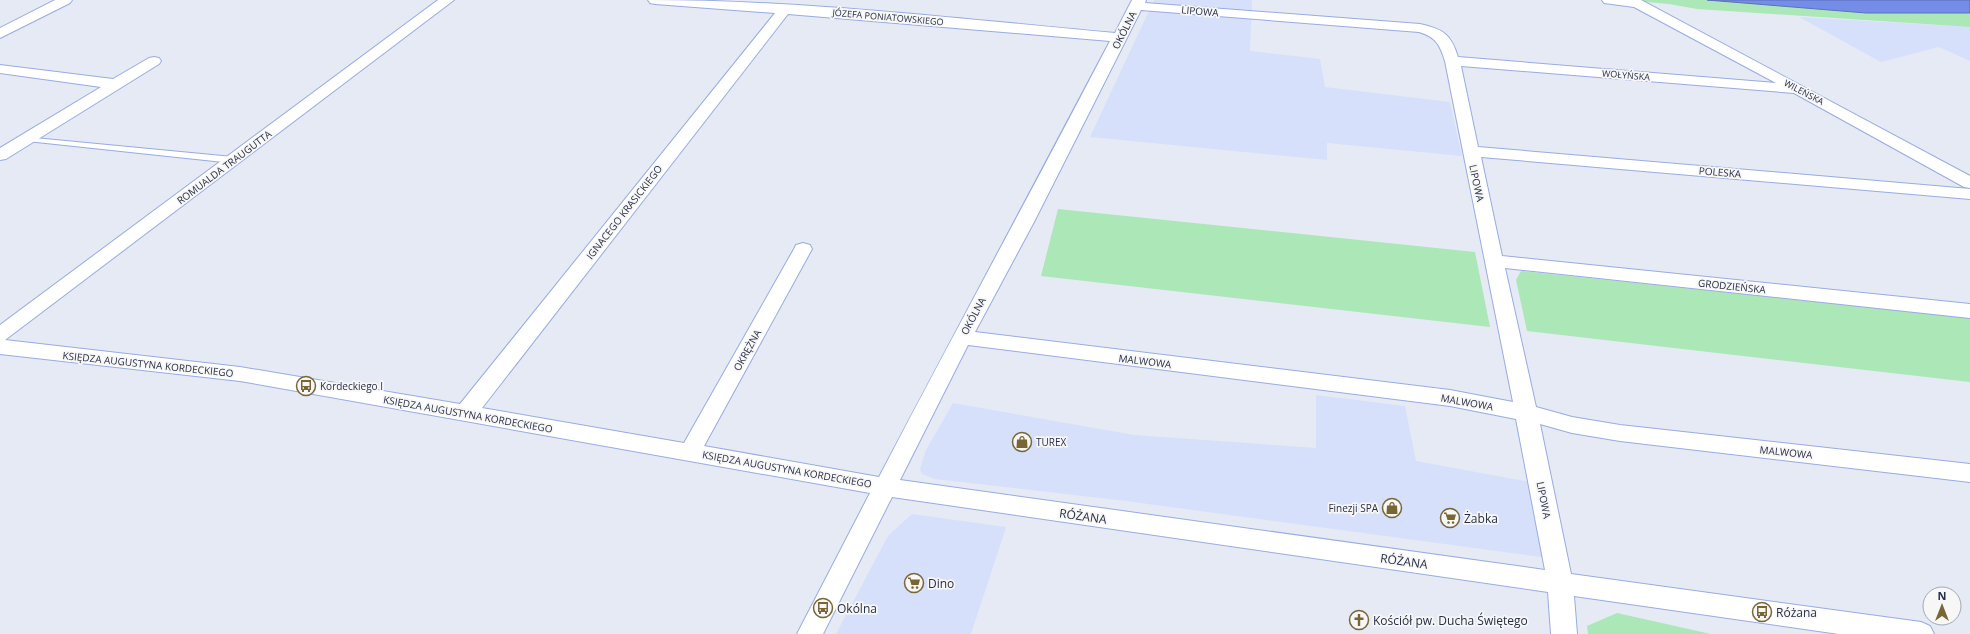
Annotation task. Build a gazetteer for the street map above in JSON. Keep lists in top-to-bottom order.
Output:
{
  "streets": {
    "street": [
      "LIPOWA",
      "JÓZEFA PONIATOWSKIEGO",
      "OKÓLNA",
      "WOŁYŃSKA",
      "WILEŃSKA",
      "ROMUALDA TRAUGUTTA",
      "POLESKA",
      "IGNACEGO KRASICKIEGO",
      "GRODZIEŃSKA",
      "OKRĘŻNA",
      "MALWOWA",
      "KSIĘDZA AUGUSTYNA KORDECKIEGO",
      "RÓŻANA"
    ]
  },
  "crossings": [
    ["LIPOWA", "OKÓLNA"],
    ["LIPOWA", "WOŁYŃSKA"],
    ["LIPOWA", "POLESKA"],
    ["LIPOWA", "GRODZIEŃSKA"],
    ["LIPOWA", "MALWOWA"],
    ["LIPOWA", "RÓŻANA"],
    ["JÓZEFA PONIATOWSKIEGO", "OKÓLNA"],
    ["JÓZEFA PONIATOWSKIEGO", "IGNACEGO KRASICKIEGO"],
    ["OKÓLNA", "MALWOWA"],
    ["OKÓLNA", "KSIĘDZA AUGUSTYNA KORDECKIEGO"],
    ["OKÓLNA", "RÓŻANA"],
    ["WOŁYŃSKA", "WILEŃSKA"],
    ["IGNACEGO KRASICKIEGO", "KSIĘDZA AUGUSTYNA KORDECKIEGO"],
    ["OKRĘŻNA", "KSIĘDZA AUGUSTYNA KORDECKIEGO"],
    ["KSIĘDZA AUGUSTYNA KORDECKIEGO", "RÓŻANA"]
  ],
  "places": {
    "bus stop": ["Kordeckiego I", "Okólna", "Różana"],
    "shop": ["TUREX", "Finezji SPA"],
    "supermarket": ["Żabka", "Dino"],
    "church": ["Kościół pw. Ducha Świętego"]
  },
  "north": "top"
}
